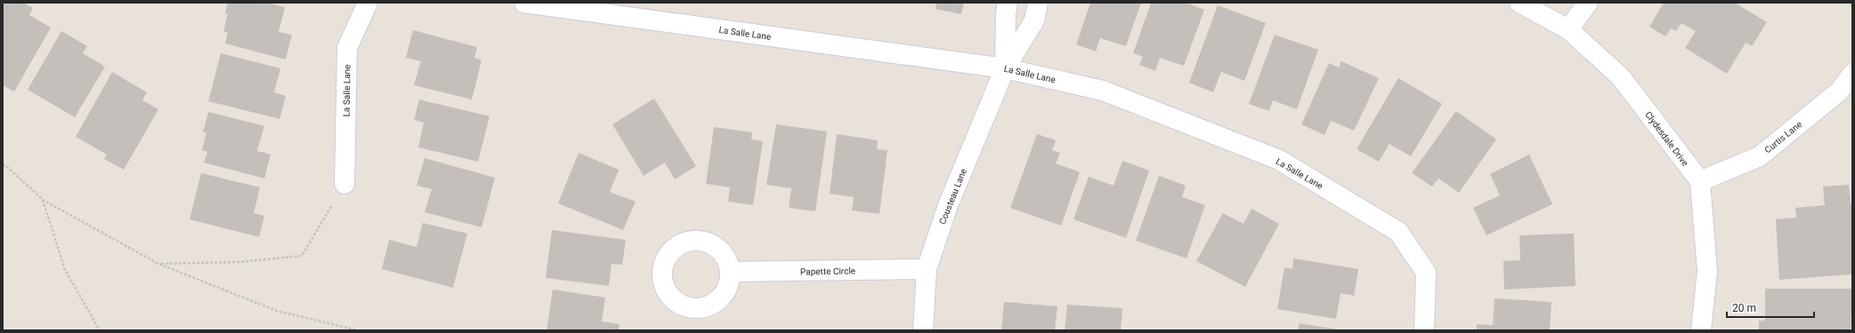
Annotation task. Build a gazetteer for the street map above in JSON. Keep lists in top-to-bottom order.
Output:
{
  "streets": {
    "street": [
      "La Salle Lane",
      "Curtis Lane",
      "Clydesdale Drive",
      "Cousteau Lane",
      "Papette Circle"
    ]
  },
  "crossings": [
    ["La Salle Lane", "Cousteau Lane"],
    ["Curtis Lane", "Clydesdale Drive"],
    ["Cousteau Lane", "Papette Circle"]
  ],
  "scale_bar": "20 m"
}
